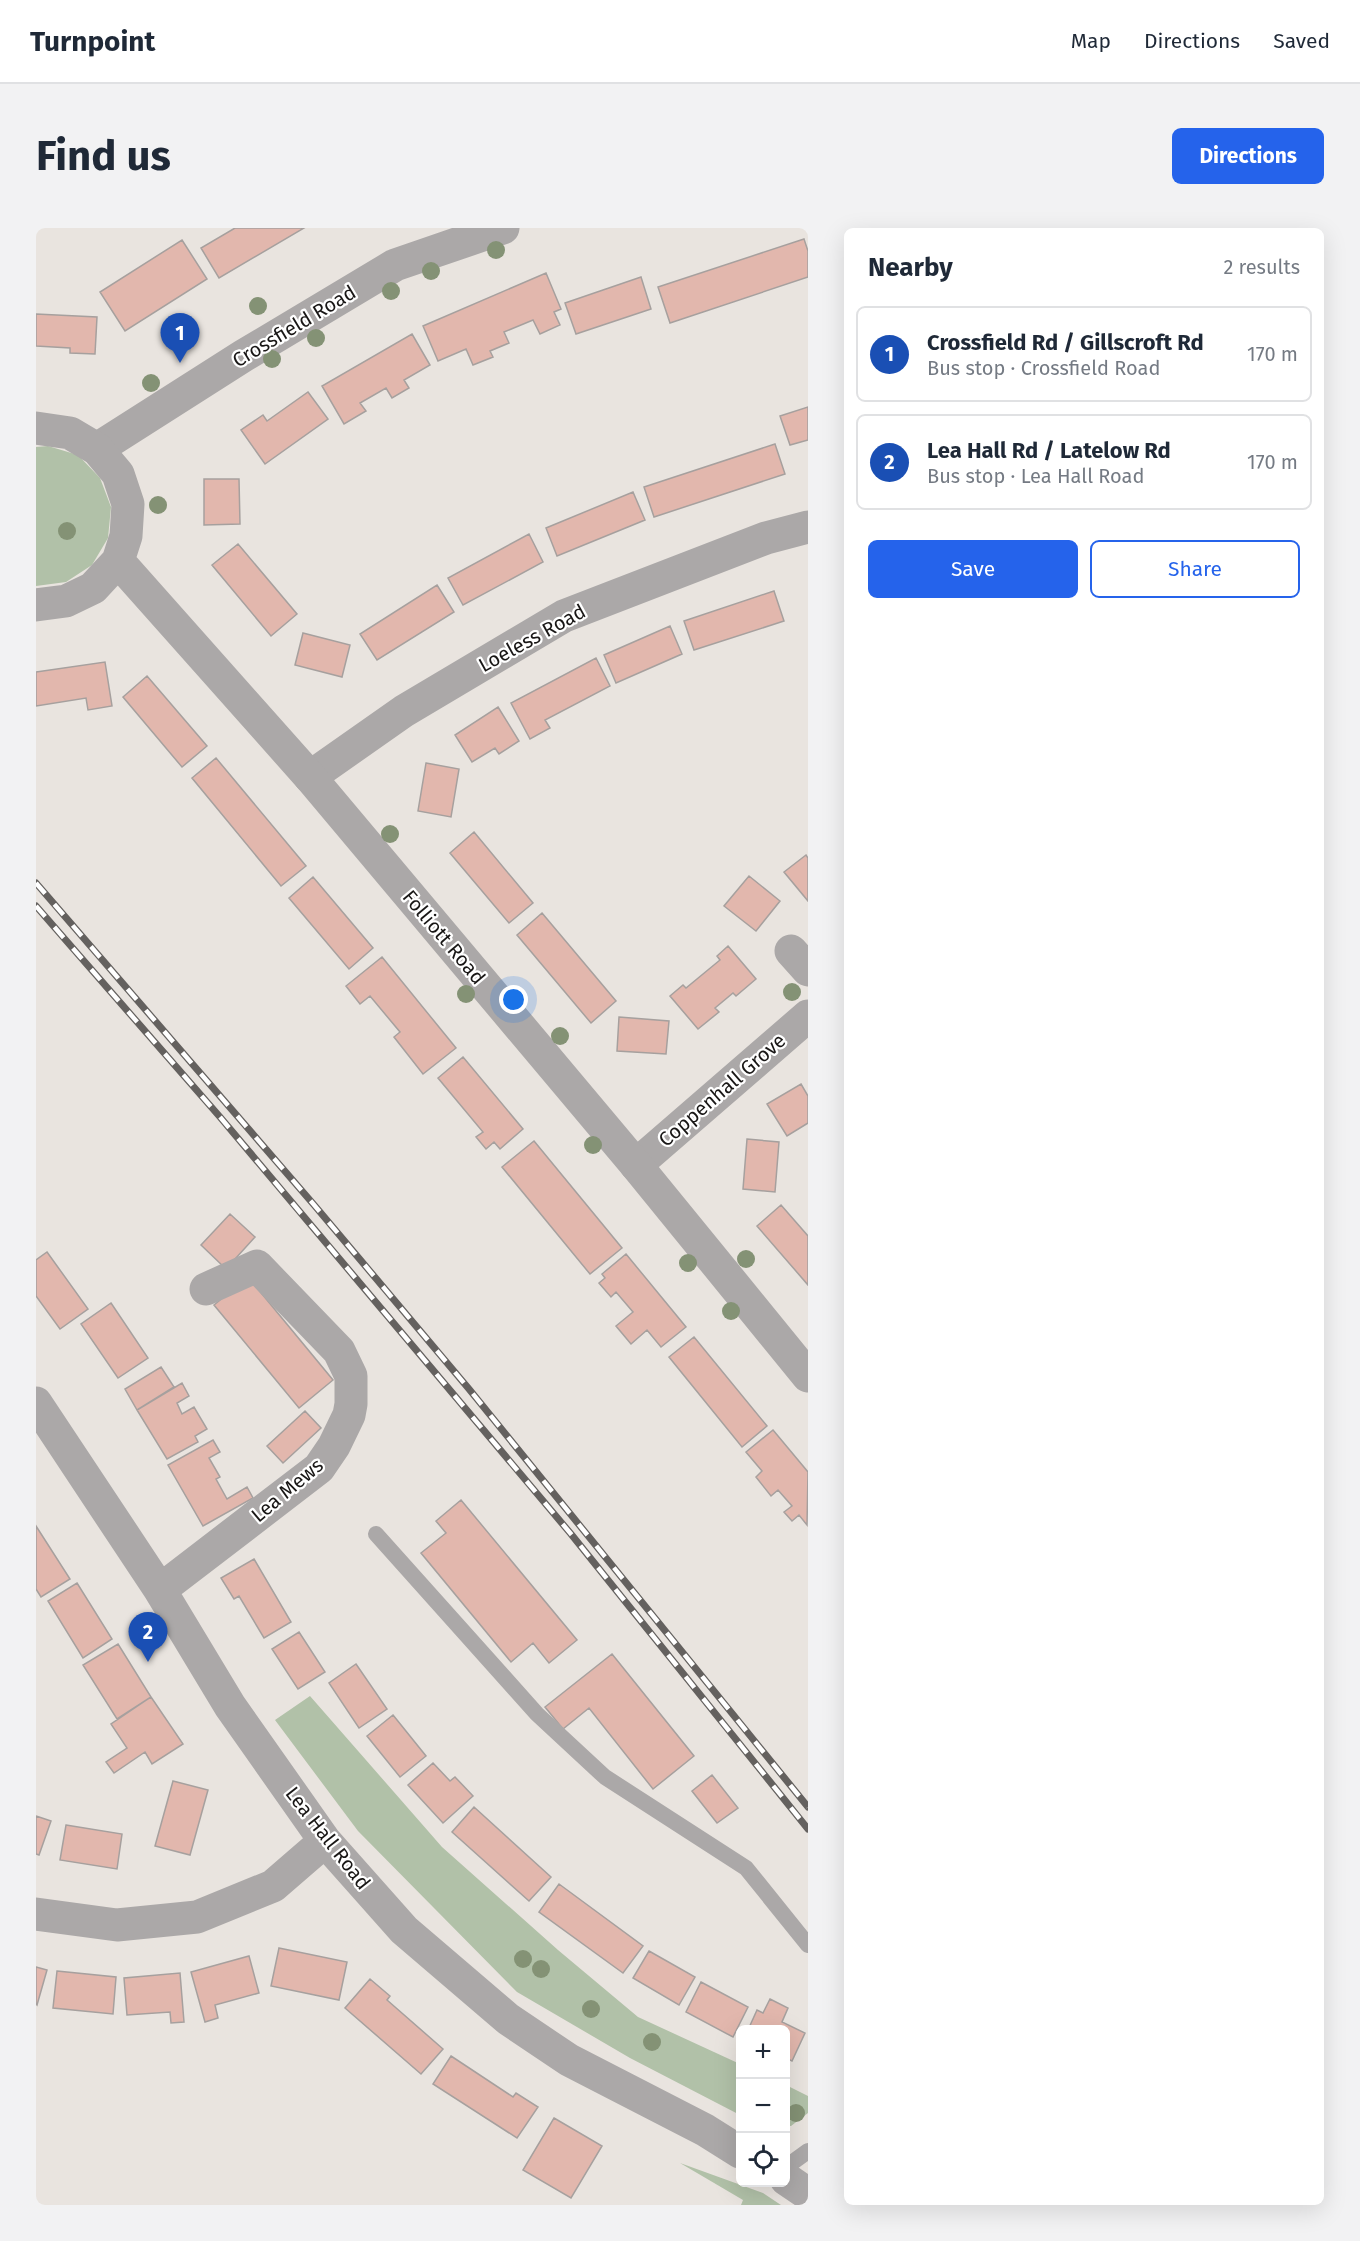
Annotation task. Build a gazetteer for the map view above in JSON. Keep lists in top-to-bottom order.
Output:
{
  "streets": {
    "street": [
      "Crossfield Road",
      "Loeless Road",
      "Folliott Road",
      "Coppenhall Grove",
      "Lea Mews",
      "Lea Hall Road"
    ]
  },
  "crossings": [
    ["Loeless Road", "Folliott Road"],
    ["Folliott Road", "Coppenhall Grove"],
    ["Lea Mews", "Lea Hall Road"]
  ],
  "page": {
    "header": "Turnpoint",
    "nav": ["Map", "Directions", "Saved"],
    "buttons": [
      "Directions",
      ["Save", "Share"]
    ],
    "title": "Find us",
    "heading": ["Nearby", "2 results"],
    "list": [
      {
        "mark": "1",
        "name": "Crossfield Rd / Gillscroft Rd",
        "note": "Bus stop · Crossfield Road",
        "value": "170 m"
      },
      {
        "mark": "2",
        "name": "Lea Hall Rd / Latelow Rd",
        "note": "Bus stop · Lea Hall Road",
        "value": "170 m"
      }
    ],
    "pins": ["1", "2"],
    "map_buttons": ["+", "−"]
  }
}
